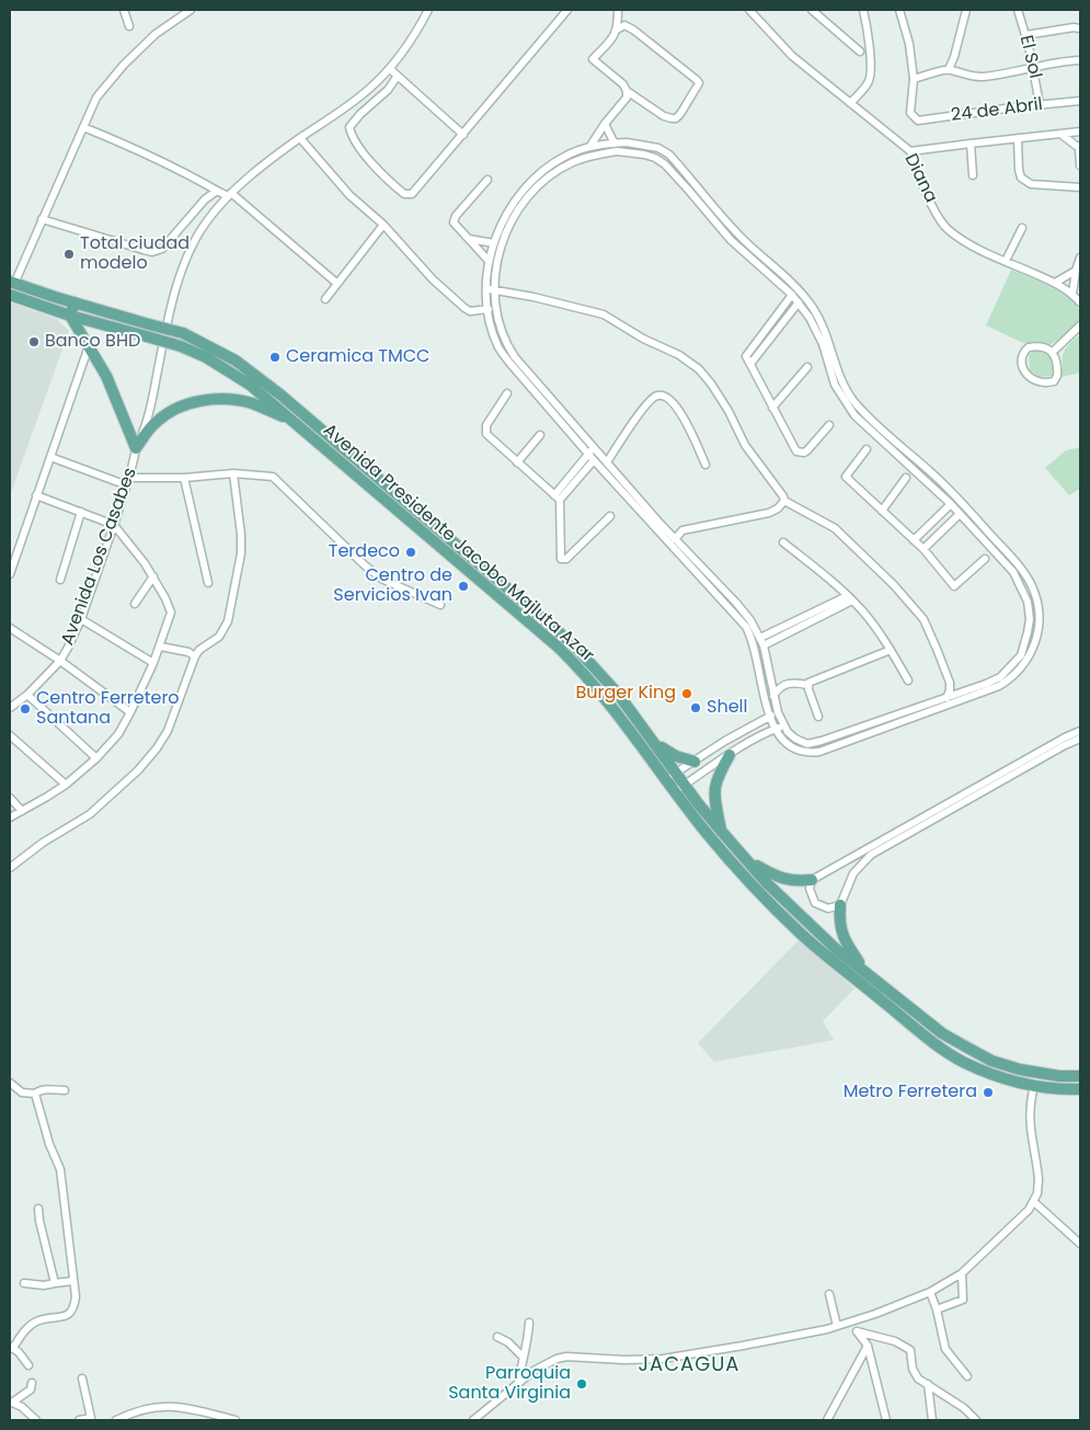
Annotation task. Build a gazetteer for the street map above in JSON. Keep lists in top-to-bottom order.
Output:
{
  "streets": {
    "main road": ["Avenida Presidente Jacobo Majluta Azar"],
    "street": [
      "El Sol",
      "24 de Abril",
      "Diana",
      "Avenida Los Casabes"
    ]
  },
  "crossings": [
    ["El Sol", "24 de Abril"]
  ],
  "districts": ["JACAGUA"],
  "places": [
    "Total ciudad modelo",
    "Banco BHD",
    "Ceramica TMCC",
    "Terdeco",
    "Centro de Servicios Ivan",
    "Burger King",
    "Shell",
    "Centro Ferretero Santana",
    "Metro Ferretera",
    "Parroquia Santa Virginia"
  ]
}
